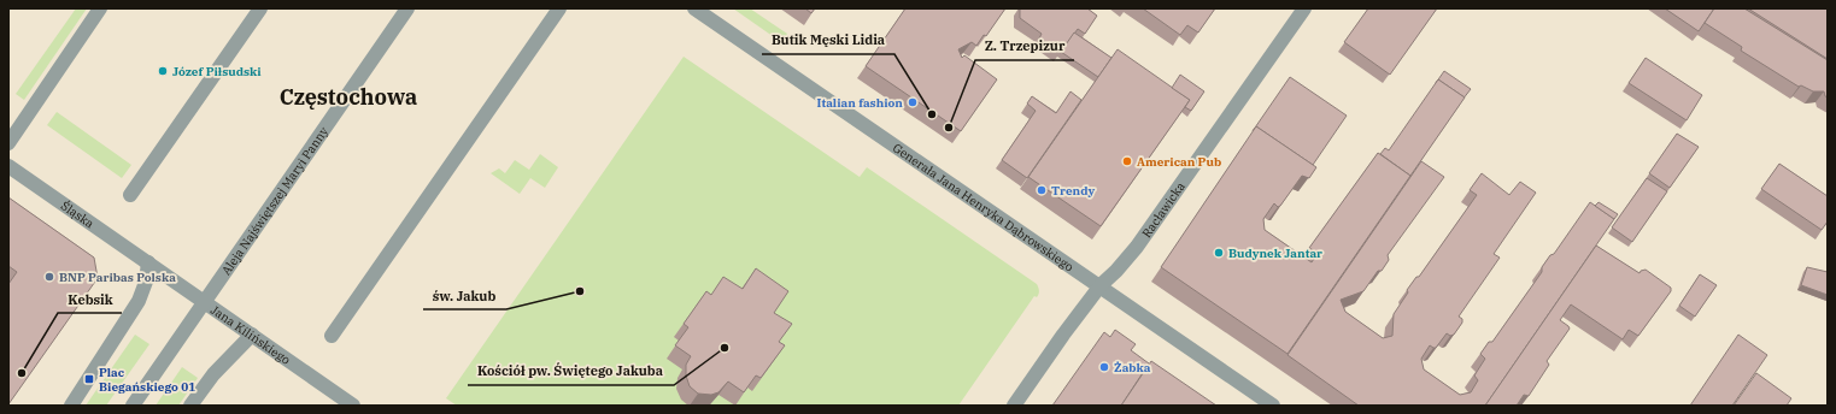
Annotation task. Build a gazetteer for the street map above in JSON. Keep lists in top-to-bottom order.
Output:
{
  "streets": {
    "street": [
      "Aleja Najświętszej Maryi Panny",
      "Generała Jana Henryka Dąbrowskiego",
      "Racławicka",
      "Śląska",
      "Jana Kilińskiego"
    ]
  },
  "crossings": [
    ["Aleja Najświętszej Maryi Panny", "Jana Kilińskiego"],
    ["Generała Jana Henryka Dąbrowskiego", "Racławicka"],
    ["Śląska", "Jana Kilińskiego"]
  ],
  "districts": ["Częstochowa"],
  "places": {
    "other": [
      "Józef Piłsudski",
      "Italian fashion",
      "Butik Męski Lidia",
      "Z. Trzepizur",
      "American Pub",
      "Trendy",
      "Budynek Jantar",
      "BNP Paribas Polska",
      "św. Jakub",
      "Kościół pw. Świętego Jakuba",
      "Żabka",
      "Kebsik"
    ],
    "transit": ["Plac Biegańskiego 01"]
  }
}
